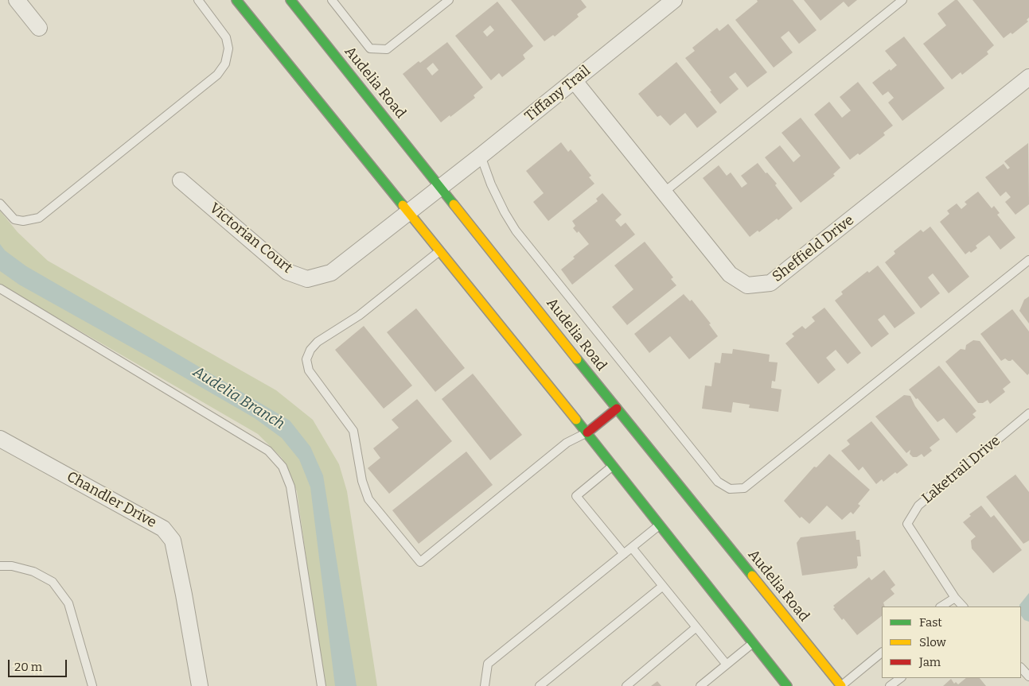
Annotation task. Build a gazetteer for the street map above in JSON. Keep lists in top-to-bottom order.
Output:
{
  "streets": {
    "main road": ["Audelia Road"],
    "street": [
      "Tiffany Trail",
      "Victorian Court",
      "Sheffield Drive",
      "Chandler Drive"
    ],
    "lane": ["Laketrail Drive"]
  },
  "crossings": [
    ["Audelia Road", "Tiffany Trail"],
    ["Audelia Road", "Victorian Court"],
    ["Tiffany Trail", "Victorian Court"],
    ["Tiffany Trail", "Sheffield Drive"]
  ],
  "water": ["Audelia Branch"],
  "legend": ["Fast", "Slow", "Jam"],
  "scale_bar": "20 m"
}
